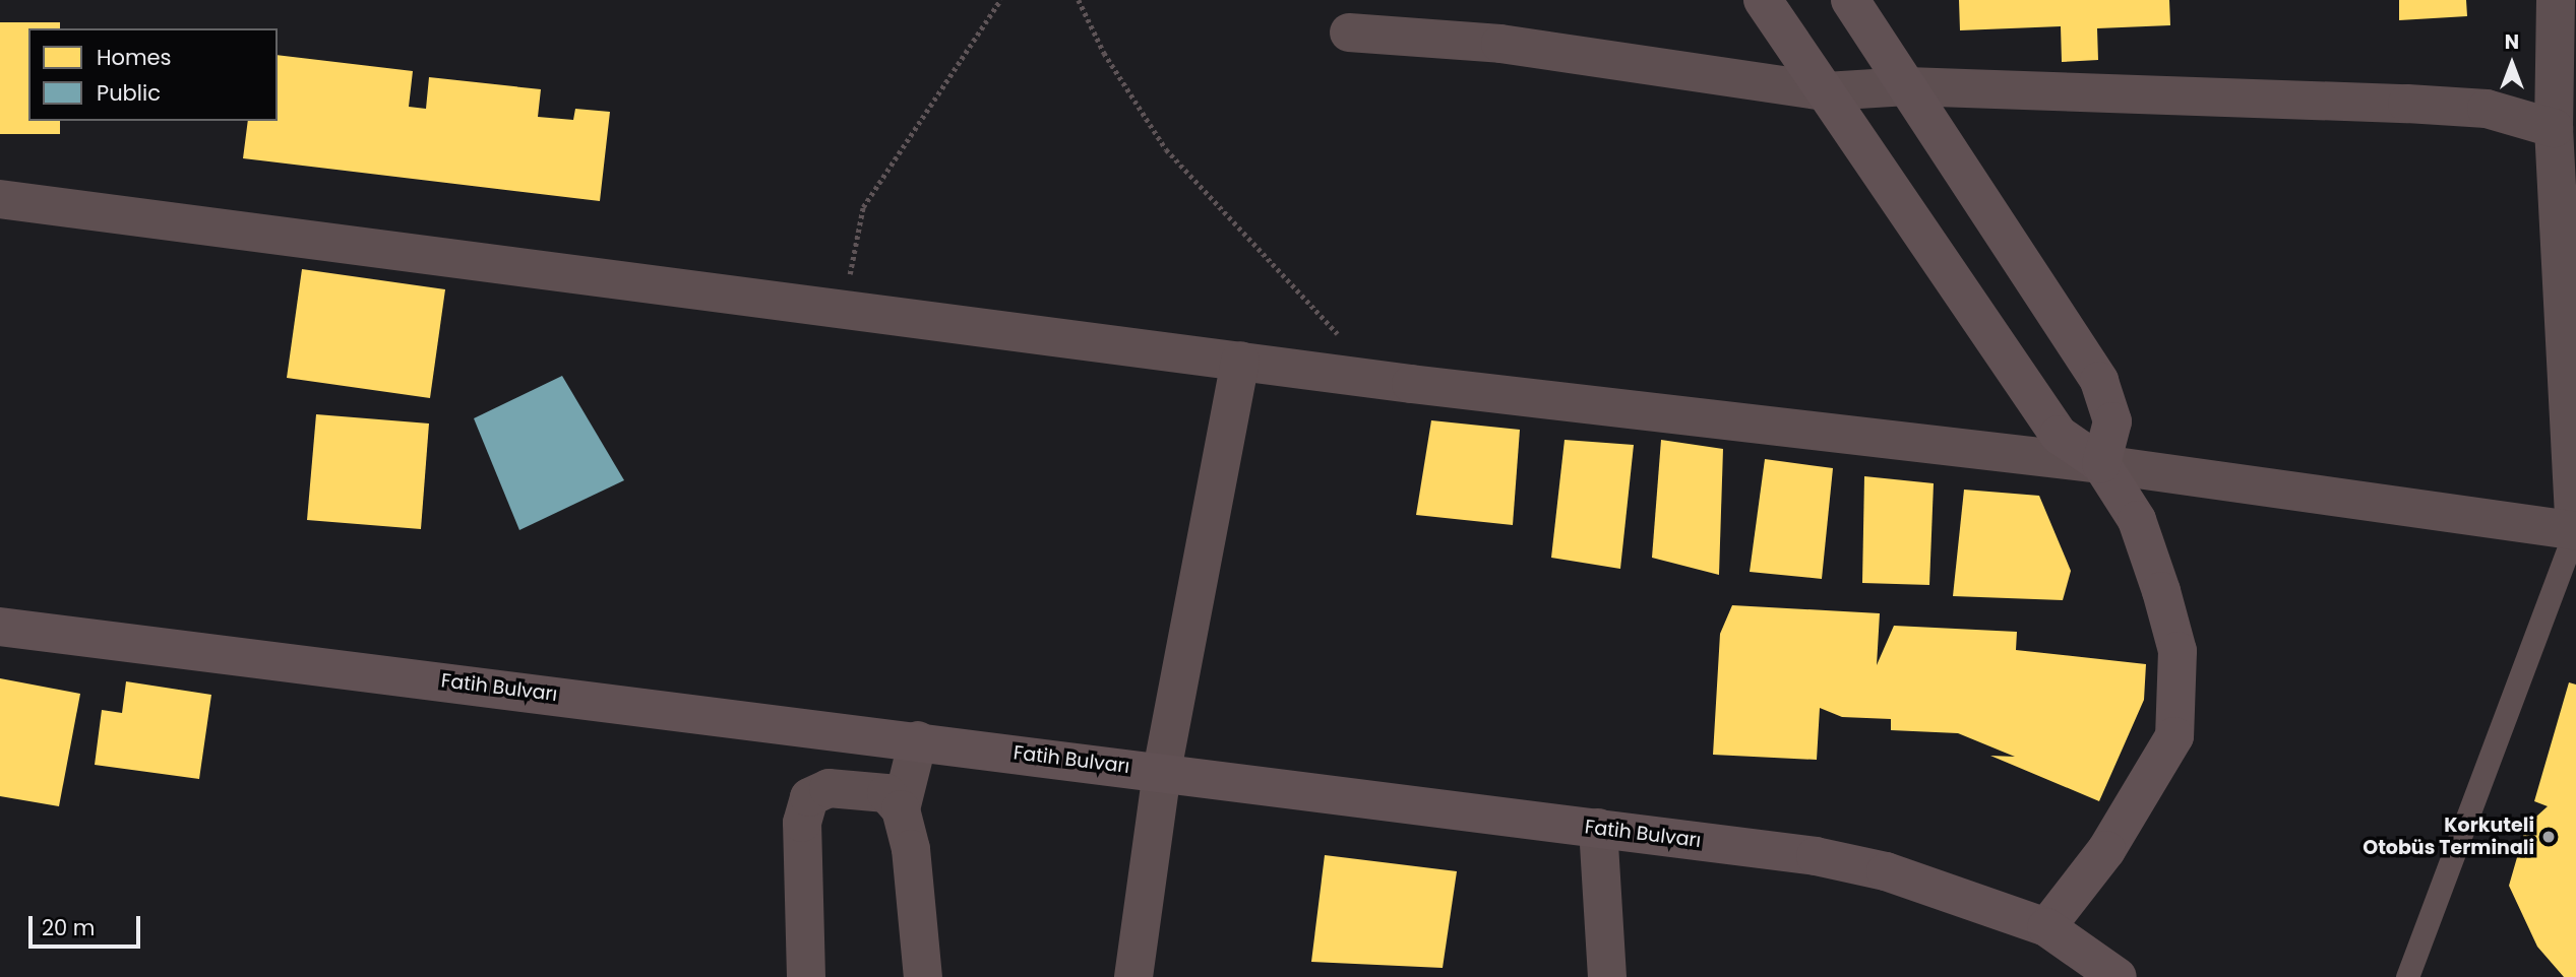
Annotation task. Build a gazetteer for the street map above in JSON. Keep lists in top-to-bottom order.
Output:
{
  "streets": {
    "main road": ["Fatih Bulvarı"]
  },
  "places": ["Korkuteli Otobüs Terminali"],
  "legend": ["Homes", "Public"],
  "scale_bar": "20 m",
  "north": "top"
}
